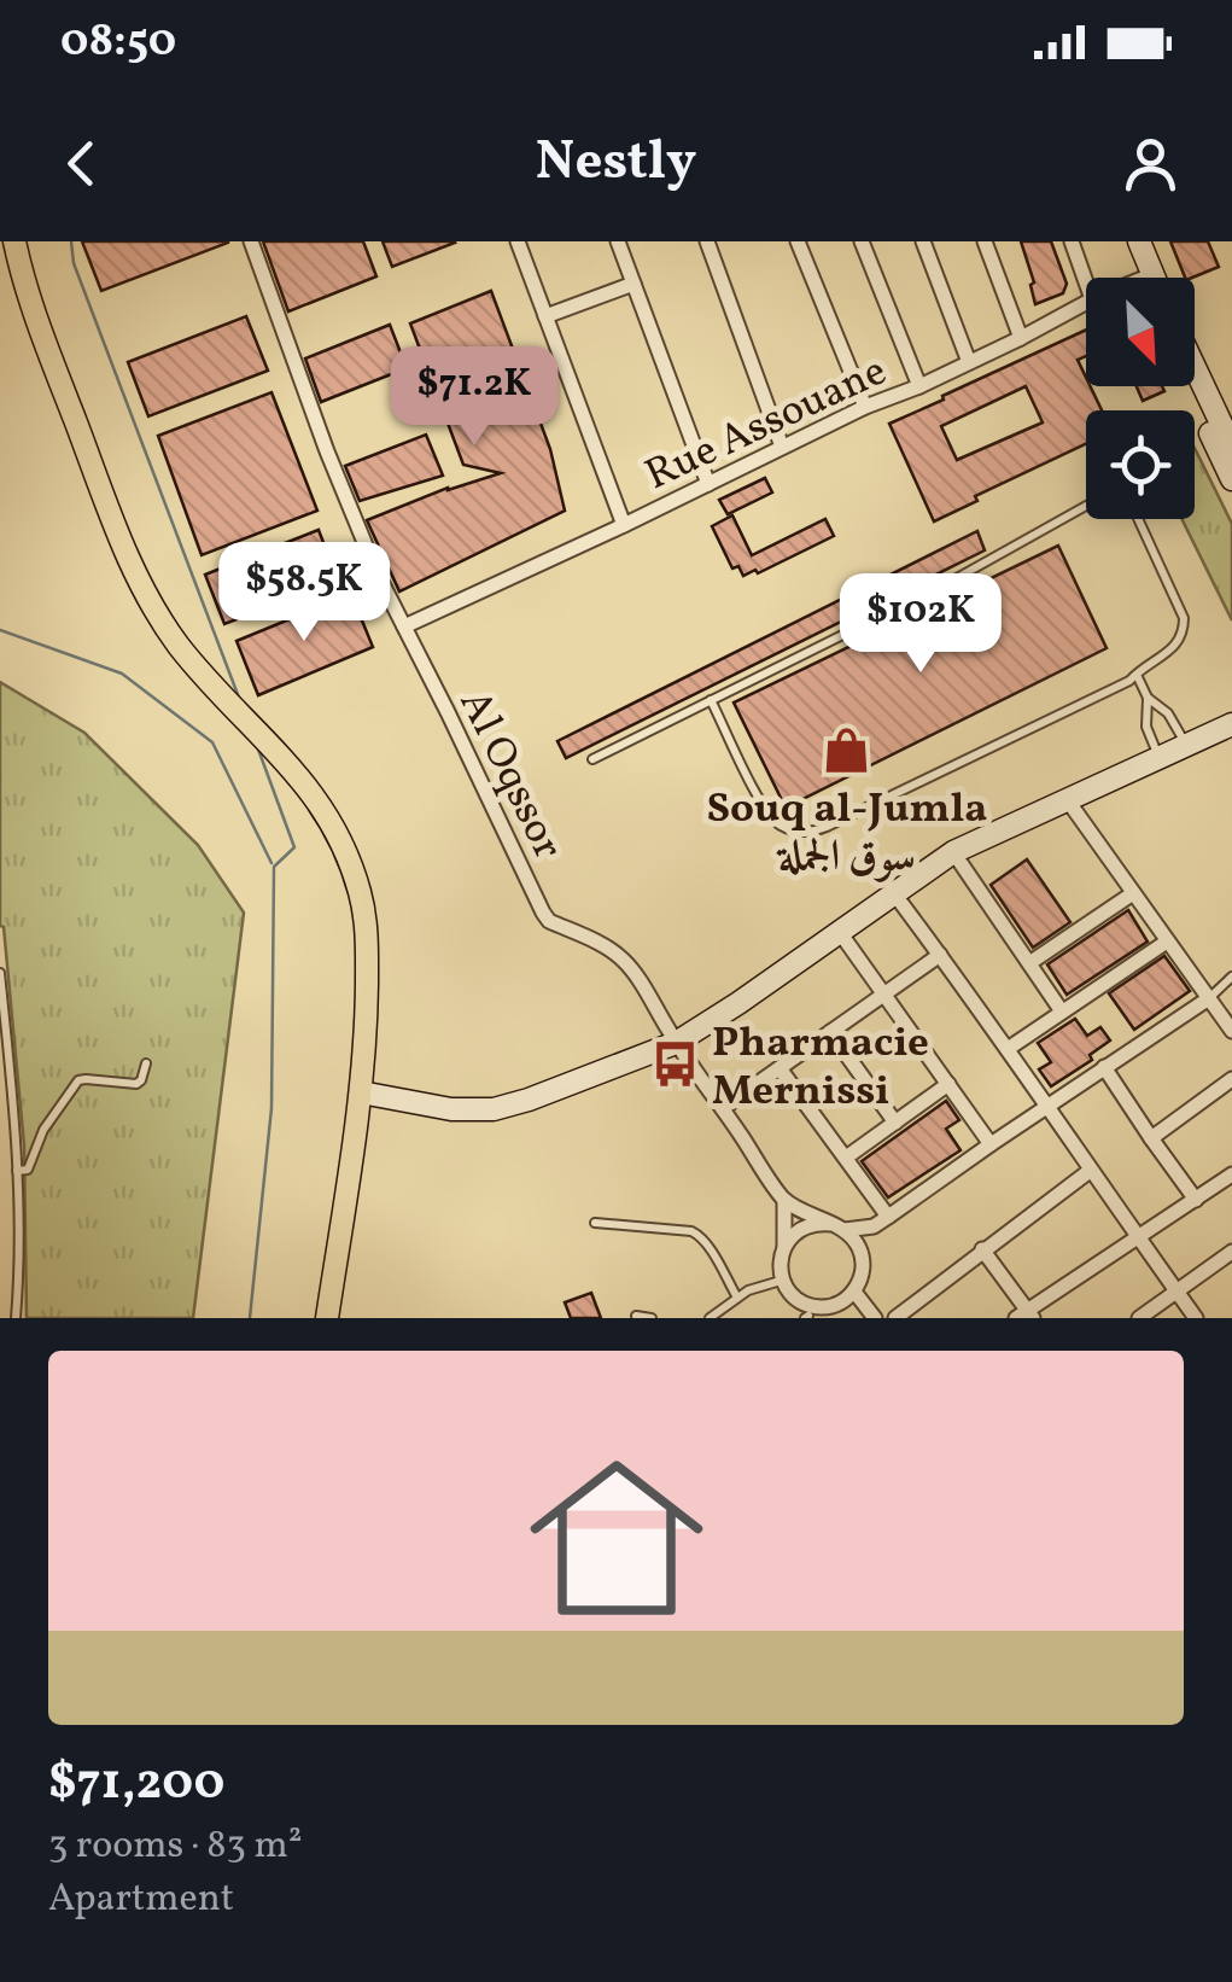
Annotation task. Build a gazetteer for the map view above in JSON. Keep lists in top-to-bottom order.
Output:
{
  "streets": {
    "street": ["Rue Assouane", "Al Oqssor"]
  },
  "crossings": [
    ["Rue Assouane", "Al Oqssor"]
  ],
  "places": {
    "shop": ["Souq al-Jumla سوق الجملة"],
    "bus stop": ["Pharmacie Mernissi"]
  },
  "north": "bottom right",
  "page": {
    "status": "08:50",
    "header": "Nestly",
    "price": ["$71.2K", "$58.5K", "$102K"],
    "list": [
      {
        "name": "$71,200",
        "note": "3 rooms · 83 m² · Apartment"
      }
    ]
  }
}
